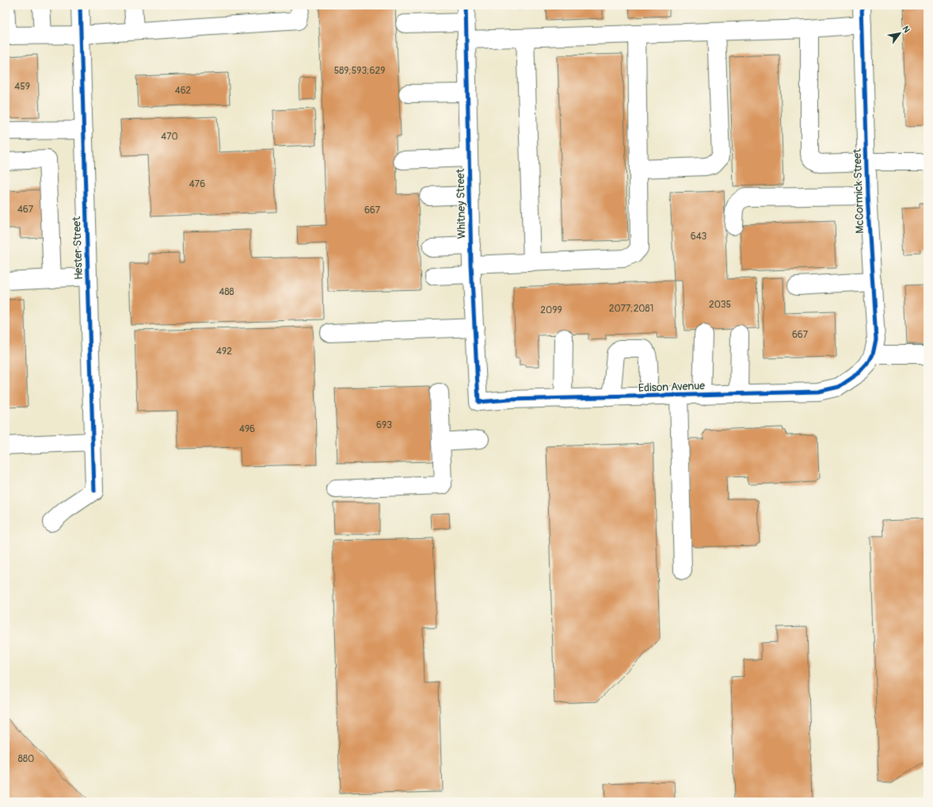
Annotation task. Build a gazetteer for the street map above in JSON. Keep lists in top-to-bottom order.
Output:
{
  "streets": {
    "street": [
      "McCormick Street",
      "Whitney Street",
      "Hester Street",
      "Edison Avenue"
    ]
  },
  "crossings": [
    ["McCormick Street", "Edison Avenue"],
    ["Whitney Street", "Edison Avenue"]
  ],
  "house_numbers": [
    "589;593;629",
    "459",
    "462",
    "470",
    "476",
    "467",
    "667",
    "643",
    "488",
    "2035",
    "2077;2081",
    "2099",
    "667",
    "492",
    "693",
    "496",
    "880"
  ],
  "north": "top right"
}
